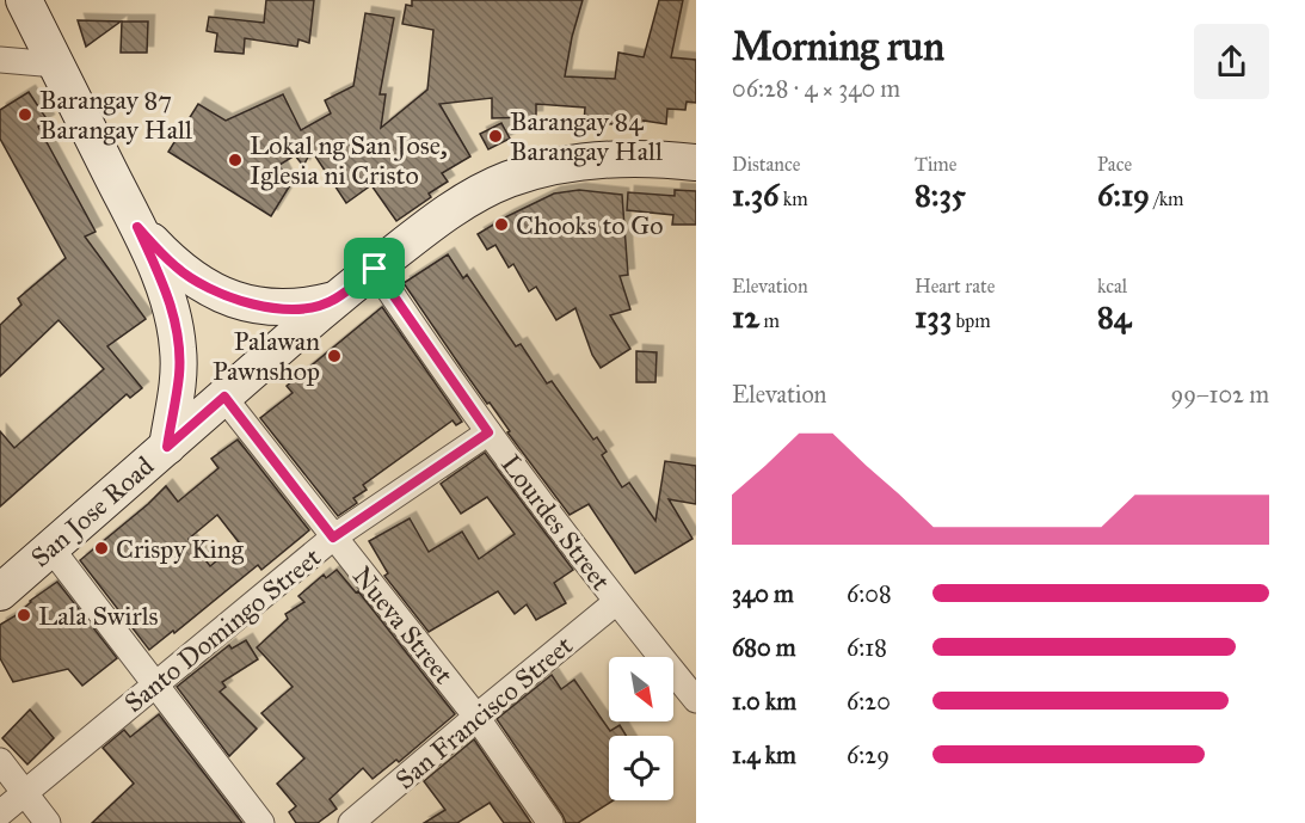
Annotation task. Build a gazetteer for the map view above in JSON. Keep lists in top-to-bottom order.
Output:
{
  "streets": {
    "main road": ["San Jose Road"],
    "street": [
      "Lourdes Street",
      "Nueva Street",
      "Santo Domingo Street",
      "San Francisco Street"
    ]
  },
  "crossings": [
    ["San Jose Road", "Lourdes Street"],
    ["San Jose Road", "Nueva Street"],
    ["Lourdes Street", "Santo Domingo Street"],
    ["Lourdes Street", "San Francisco Street"],
    ["Nueva Street", "Santo Domingo Street"],
    ["Nueva Street", "San Francisco Street"]
  ],
  "places": [
    "Barangay 87 Barangay Hall",
    "Barangay 84 Barangay Hall",
    "Lokal ng San Jose, Iglesia ni Cristo",
    "Chooks to Go",
    "Palawan Pawnshop",
    "Crispy King",
    "Lala Swirls"
  ],
  "north": "bottom right",
  "page": {
    "heading": ["Morning run", "06:28 · 4 × 340 m"],
    "stats": [
      ["Distance", "1.36 km"],
      ["Time", "8:35"],
      ["Pace", "6:19 /km"],
      ["Elevation", "12 m"],
      ["Heart rate", "133 bpm"],
      ["kcal", "84"]
    ],
    "chart": ["Elevation", "99–102 m"],
    "list": [
      {
        "name": "340 m",
        "note": "6:08"
      },
      {
        "name": "680 m",
        "note": "6:18"
      },
      {
        "name": "1.0 km",
        "note": "6:20"
      },
      {
        "name": "1.4 km",
        "note": "6:29"
      }
    ]
  }
}
